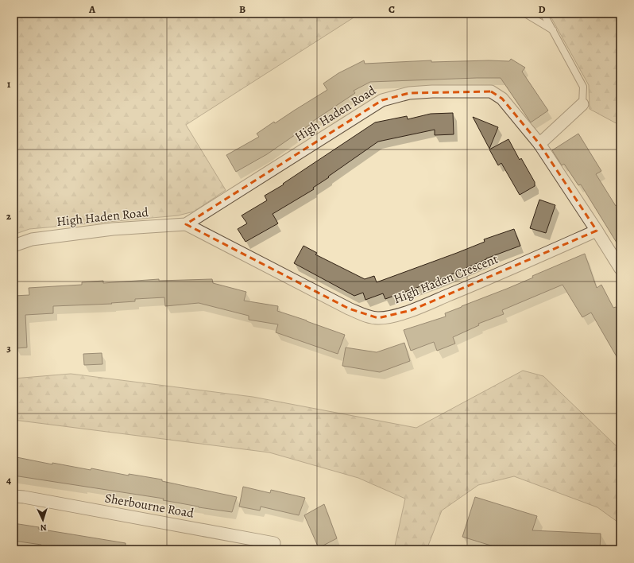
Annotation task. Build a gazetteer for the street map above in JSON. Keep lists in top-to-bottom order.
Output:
{
  "streets": {
    "street": ["High Haden Road", "High Haden Crescent", "Sherbourne Road"]
  },
  "crossings": [
    ["High Haden Road", "High Haden Crescent"]
  ],
  "north": "bottom",
  "grid": {
    "columns": [
      "A",
      "B",
      "C",
      "D"
    ],
    "rows": [
      "1",
      "2",
      "3",
      "4"
    ]
  }
}
